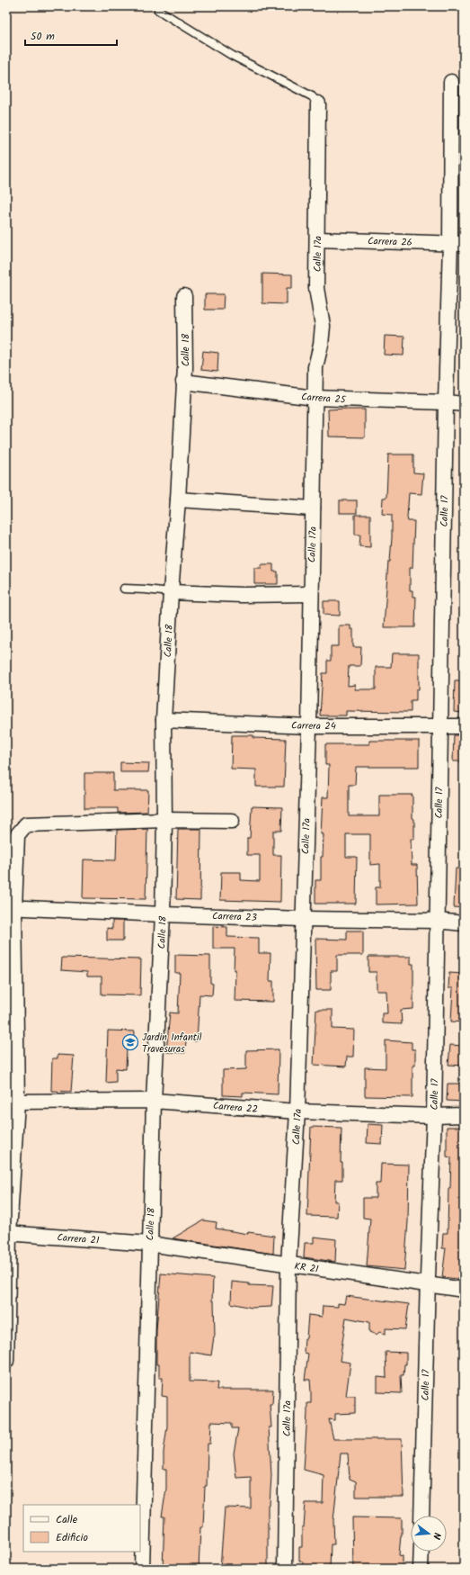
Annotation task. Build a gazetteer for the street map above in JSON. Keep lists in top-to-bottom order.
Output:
{
  "streets": {
    "street": [
      "Carrera 26",
      "Calle 17a",
      "Calle 18",
      "Carrera 25",
      "Calle 17",
      "Carrera 24",
      "Carrera 23",
      "Carrera 22",
      "Carrera 21",
      "KR 21"
    ]
  },
  "crossings": [
    ["Carrera 26", "Calle 17a"],
    ["Carrera 26", "Calle 17"],
    ["Calle 17a", "Carrera 25"],
    ["Calle 17a", "Carrera 24"],
    ["Calle 17a", "Carrera 23"],
    ["Calle 17a", "Carrera 22"],
    ["Calle 17a", "KR 21"],
    ["Calle 18", "Carrera 25"],
    ["Calle 18", "Carrera 24"],
    ["Calle 18", "Carrera 23"],
    ["Calle 18", "Carrera 22"],
    ["Calle 18", "Carrera 21"],
    ["Calle 18", "KR 21"],
    ["Carrera 25", "Calle 17"],
    ["Calle 17", "Carrera 24"],
    ["Calle 17", "Carrera 23"],
    ["Calle 17", "Carrera 22"],
    ["Calle 17", "KR 21"],
    ["Carrera 21", "KR 21"]
  ],
  "places": {
    "school or university": ["Jardin Infantil Travesuras"]
  },
  "legend": ["Calle", "Edificio"],
  "scale_bar": "50 m",
  "north": "right"
}
